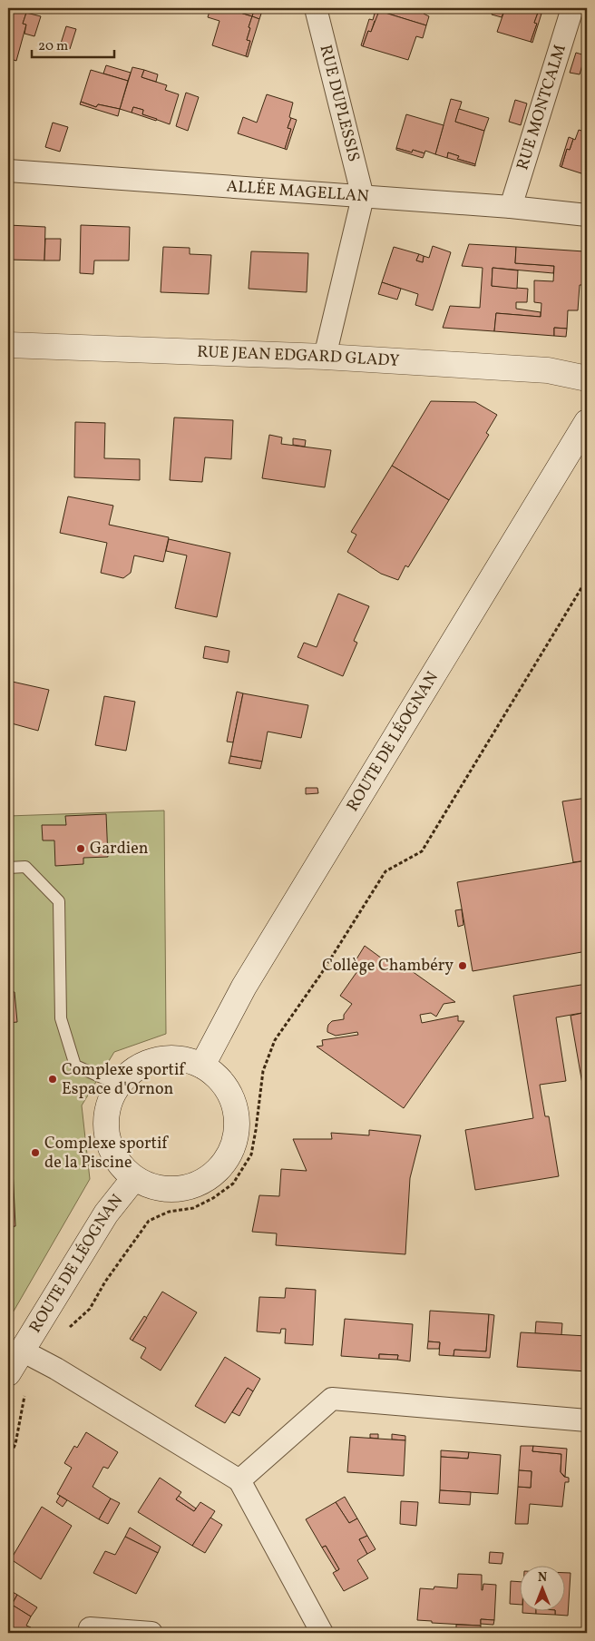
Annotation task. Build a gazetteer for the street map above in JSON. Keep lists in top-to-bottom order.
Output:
{
  "streets": {
    "main road": ["RUE JEAN EDGARD GLADY", "ROUTE DE LÉOGNAN"],
    "street": ["RUE DUPLESSIS", "RUE MONTCALM", "ALLÉE MAGELLAN"]
  },
  "crossings": [
    ["RUE DUPLESSIS", "ALLÉE MAGELLAN"],
    ["RUE MONTCALM", "ALLÉE MAGELLAN"]
  ],
  "places": [
    "Gardien",
    "Collège Chambéry",
    "Complexe sportif Espace d'Ornon",
    "Complexe sportif de la Piscine"
  ],
  "scale_bar": "20 m",
  "north": "top"
}
